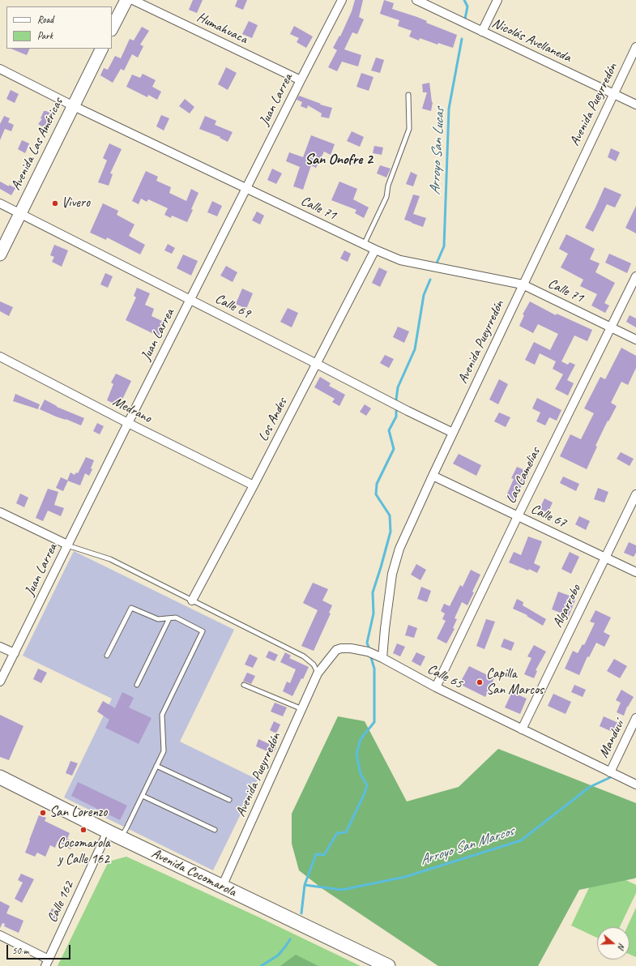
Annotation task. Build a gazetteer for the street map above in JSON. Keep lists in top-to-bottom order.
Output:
{
  "streets": {
    "main road": ["Avenida Las Américas", "Avenida Cocomarola"],
    "street": [
      "Humahuaca",
      "Nicolás Avellaneda",
      "Juan Larrea",
      "Avenida Pueyrredón",
      "Calle 71",
      "Calle 69",
      "Medrano",
      "Los Andes",
      "Las Camelias",
      "Calle 67",
      "Algarrobo",
      "Calle 65",
      "Manduví",
      "Calle 162"
    ]
  },
  "crossings": [
    ["Humahuaca", "Juan Larrea"],
    ["Nicolás Avellaneda", "Avenida Pueyrredón"],
    ["Juan Larrea", "Calle 71"],
    ["Juan Larrea", "Calle 69"],
    ["Juan Larrea", "Medrano"],
    ["Avenida Pueyrredón", "Calle 71"],
    ["Avenida Pueyrredón", "Calle 69"],
    ["Avenida Pueyrredón", "Calle 67"],
    ["Avenida Pueyrredón", "Calle 65"],
    ["Avenida Pueyrredón", "Avenida Cocomarola"],
    ["Avenida Las Américas", "Calle 71"],
    ["Avenida Las Américas", "Calle 69"],
    ["Calle 71", "Los Andes"],
    ["Calle 71", "Las Camelias"],
    ["Calle 69", "Los Andes"],
    ["Medrano", "Los Andes"],
    ["Las Camelias", "Calle 67"],
    ["Las Camelias", "Calle 65"],
    ["Calle 67", "Algarrobo"],
    ["Algarrobo", "Calle 65"],
    ["Calle 65", "Manduví"],
    ["Avenida Cocomarola", "Calle 162"]
  ],
  "districts": ["San Onofre 2"],
  "water": ["Arroyo San Lucas", "Arroyo San Marcos"],
  "places": [
    "Vivero",
    "Capilla San Marcos",
    "San Lorenzo",
    "Cocomarola y Calle 162"
  ],
  "legend": ["Road", "Park"],
  "scale_bar": "50 m",
  "north": "right"
}
